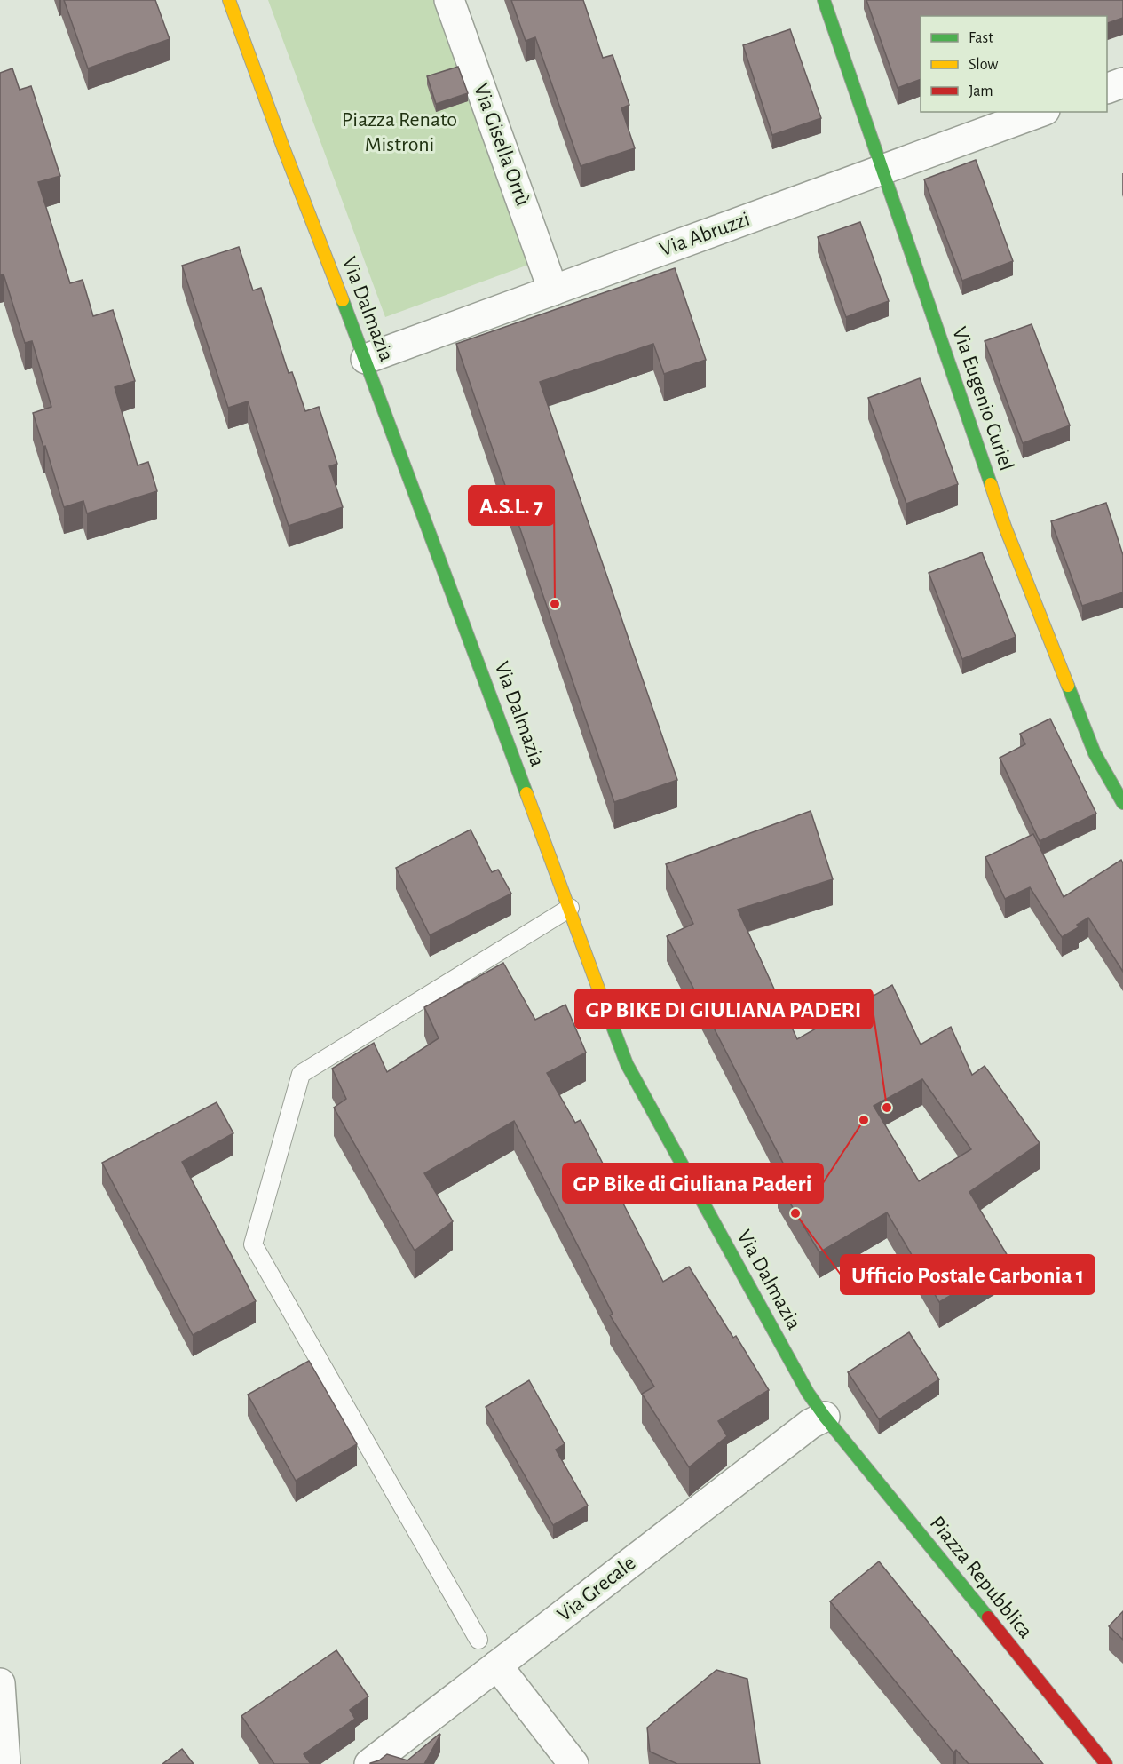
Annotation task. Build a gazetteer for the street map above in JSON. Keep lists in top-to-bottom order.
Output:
{
  "streets": {
    "street": [
      "Via Gisella Orrù",
      "Via Abruzzi",
      "Via Dalmazia",
      "Via Eugenio Curiel",
      "Piazza Repubblica",
      "Via Grecale"
    ]
  },
  "crossings": [
    ["Via Gisella Orrù", "Via Abruzzi"],
    ["Via Abruzzi", "Via Dalmazia"],
    ["Via Abruzzi", "Via Eugenio Curiel"],
    ["Via Dalmazia", "Piazza Repubblica"],
    ["Via Dalmazia", "Via Grecale"],
    ["Piazza Repubblica", "Via Grecale"]
  ],
  "parks": ["Piazza Renato Mistroni"],
  "places": [
    "A.S.L. 7",
    "GP BIKE DI GIULIANA PADERI",
    "GP Bike di Giuliana Paderi",
    "Ufficio Postale Carbonia 1"
  ],
  "legend": ["Fast", "Slow", "Jam"]
}
